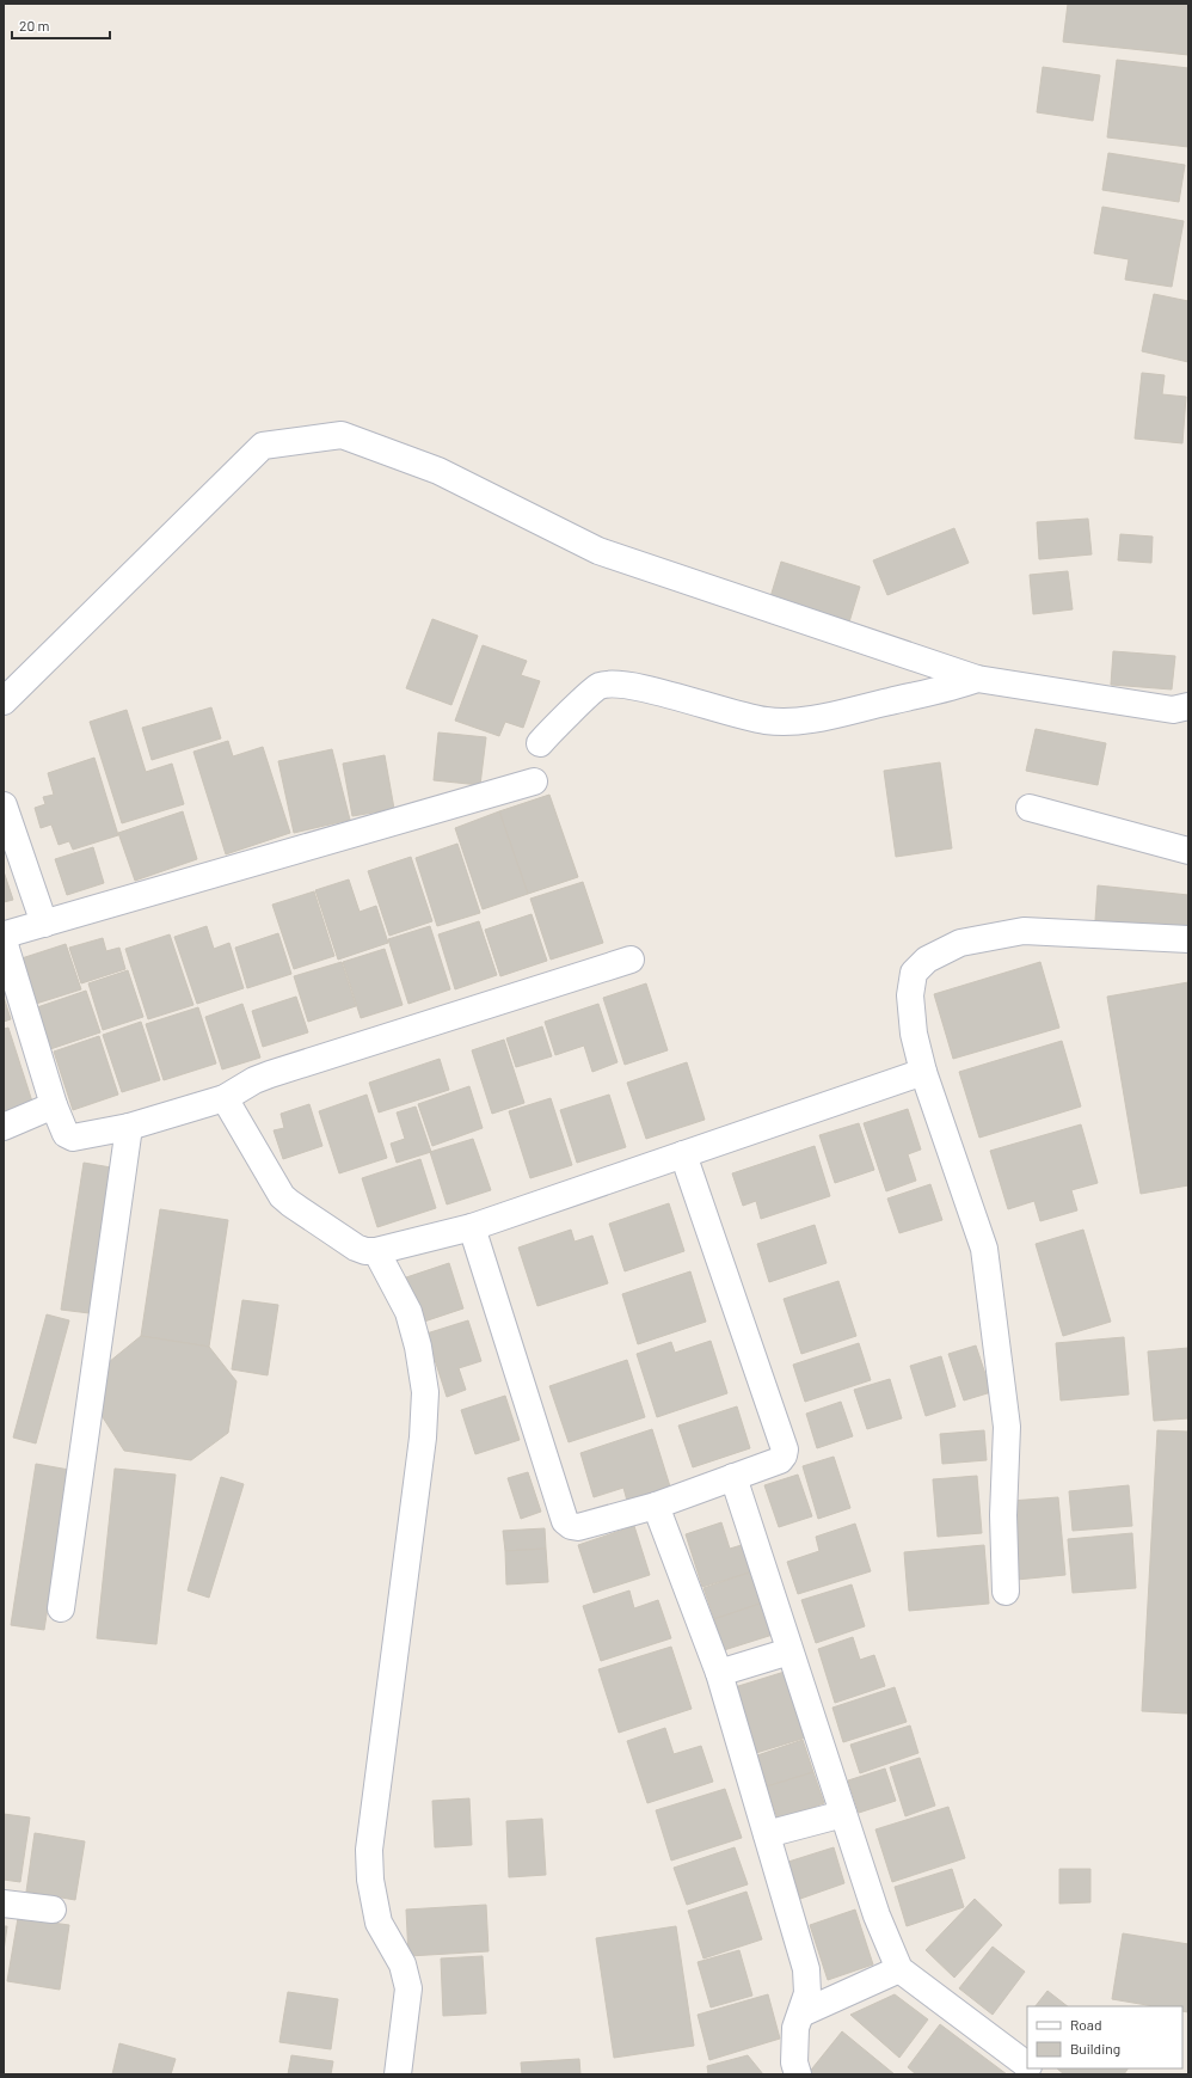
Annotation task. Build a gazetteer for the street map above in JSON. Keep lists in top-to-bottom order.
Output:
{
  "legend": ["Road", "Building"],
  "scale_bar": "20 m"
}
